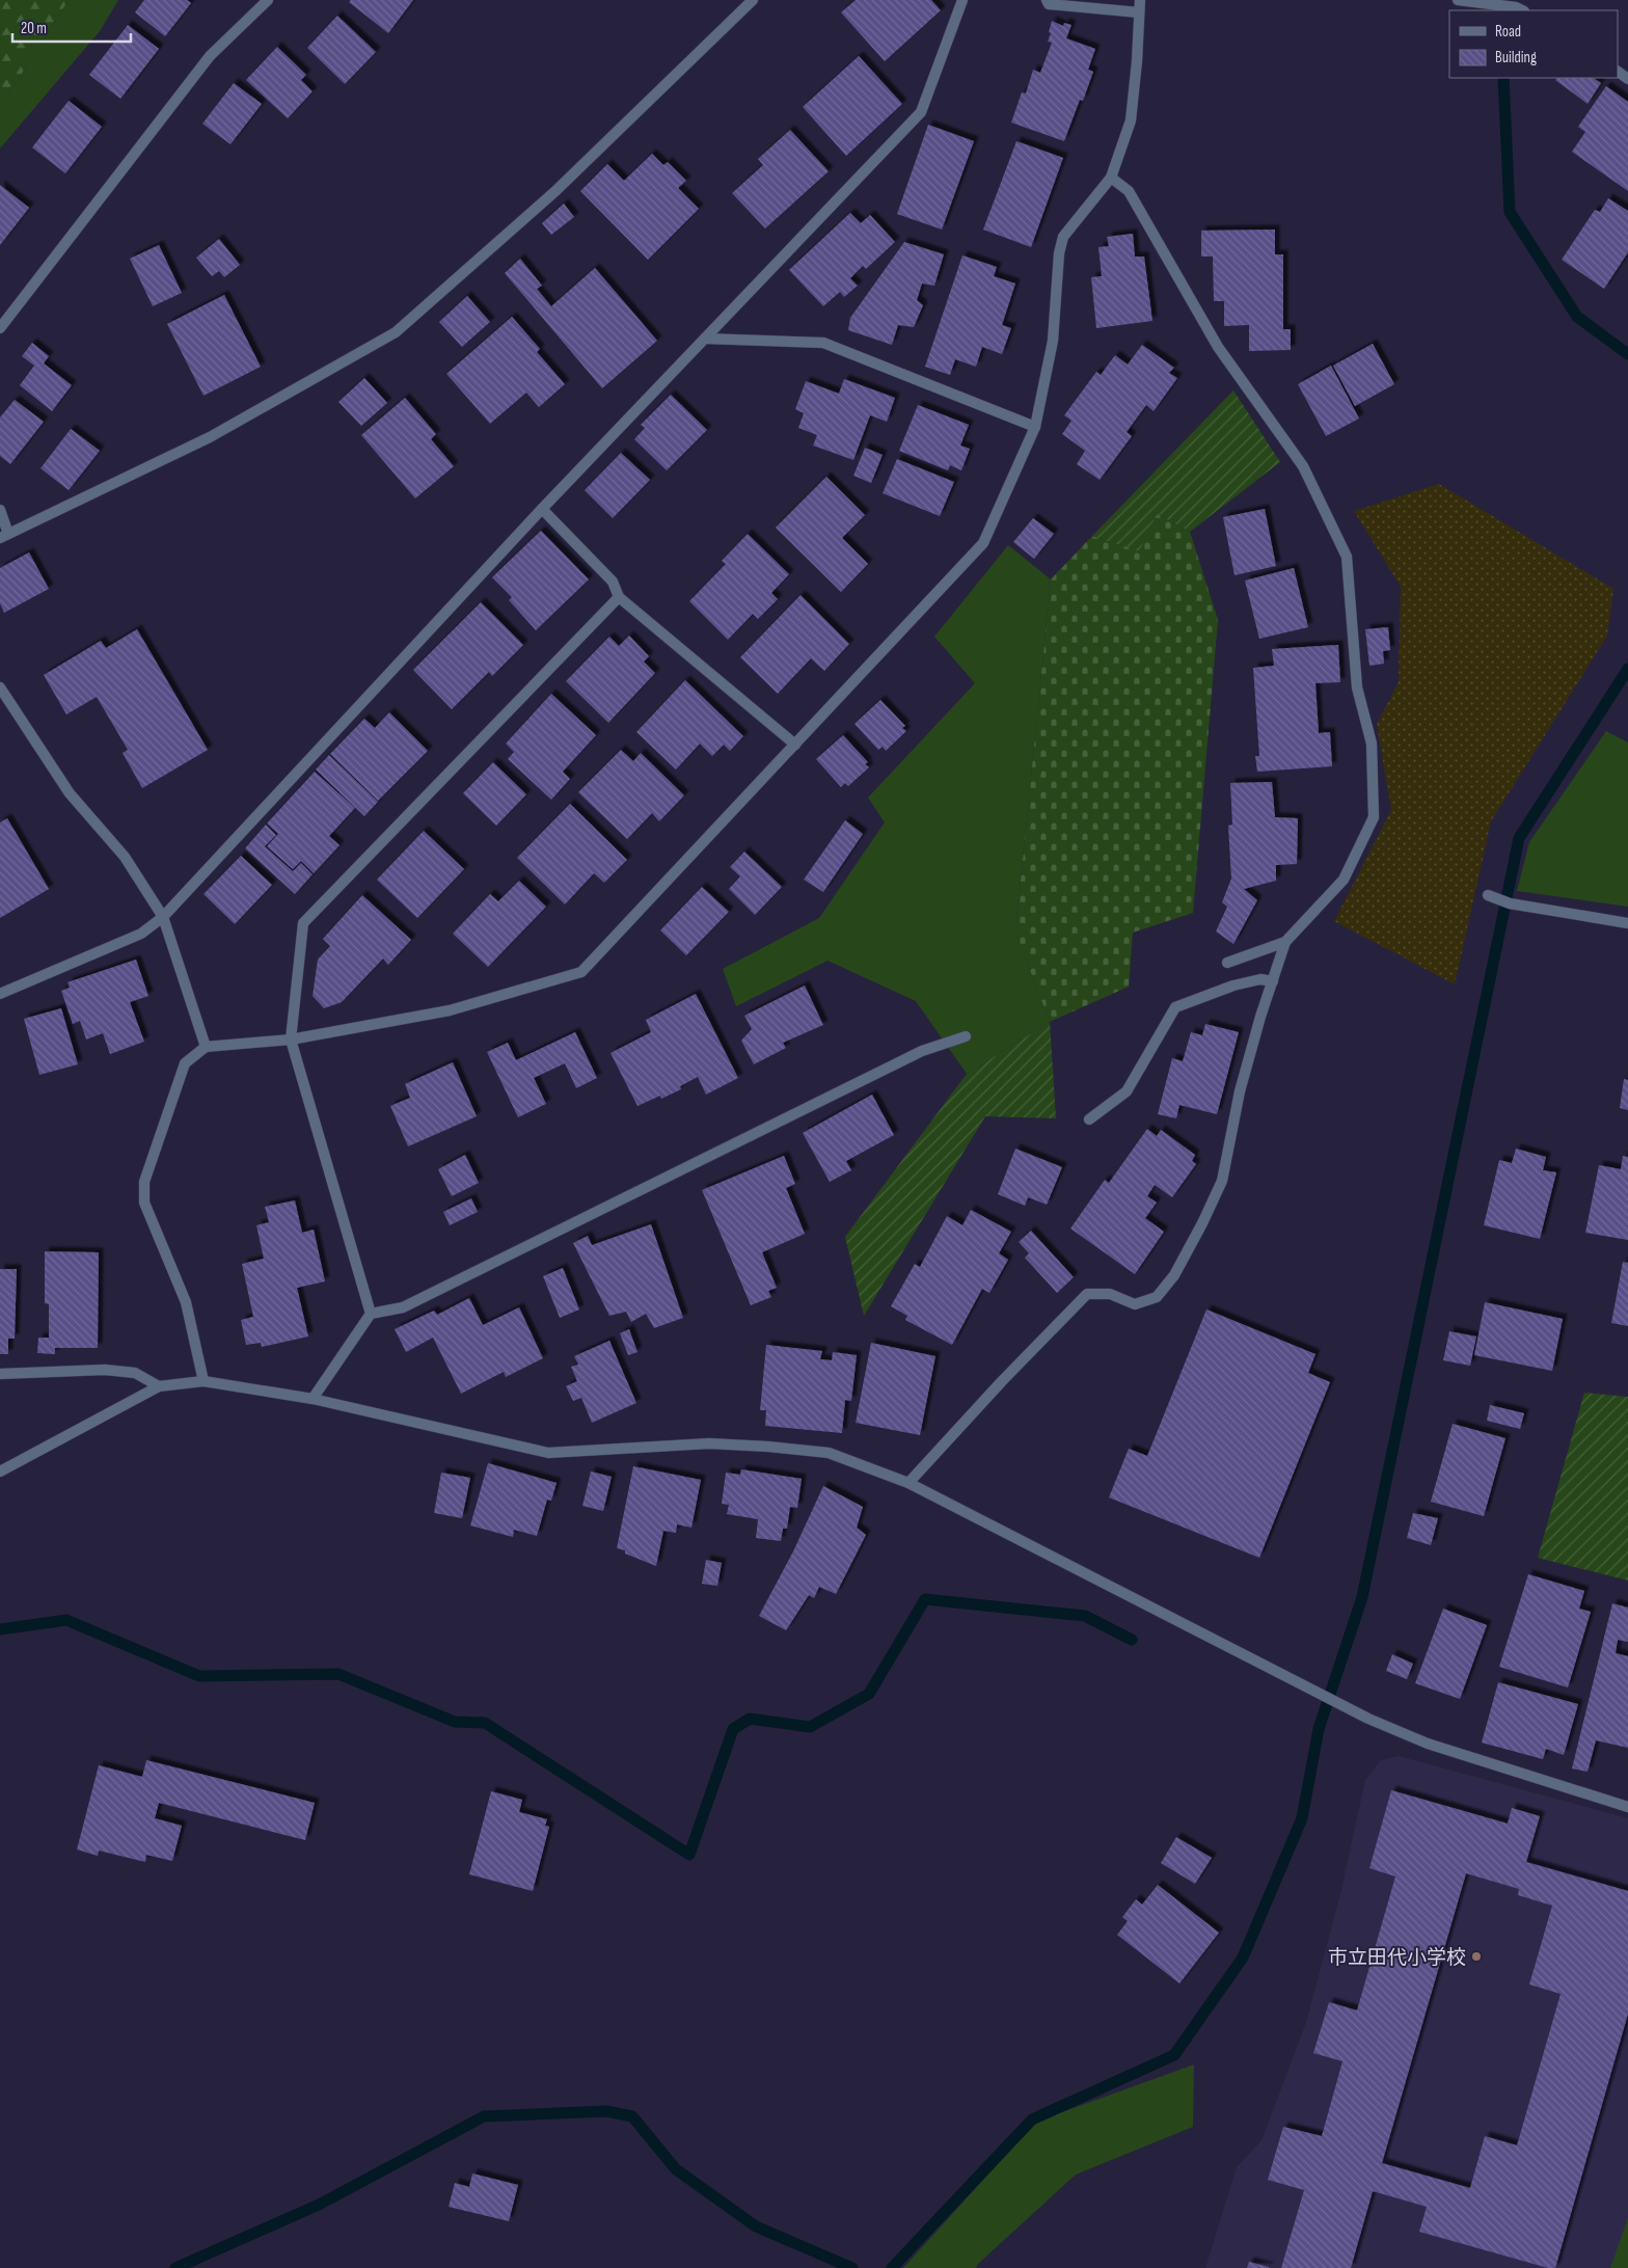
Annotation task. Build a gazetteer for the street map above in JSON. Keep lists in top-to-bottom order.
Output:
{
  "places": ["市立田代小学校"],
  "legend": ["Road", "Building"],
  "scale_bar": "20 m"
}
